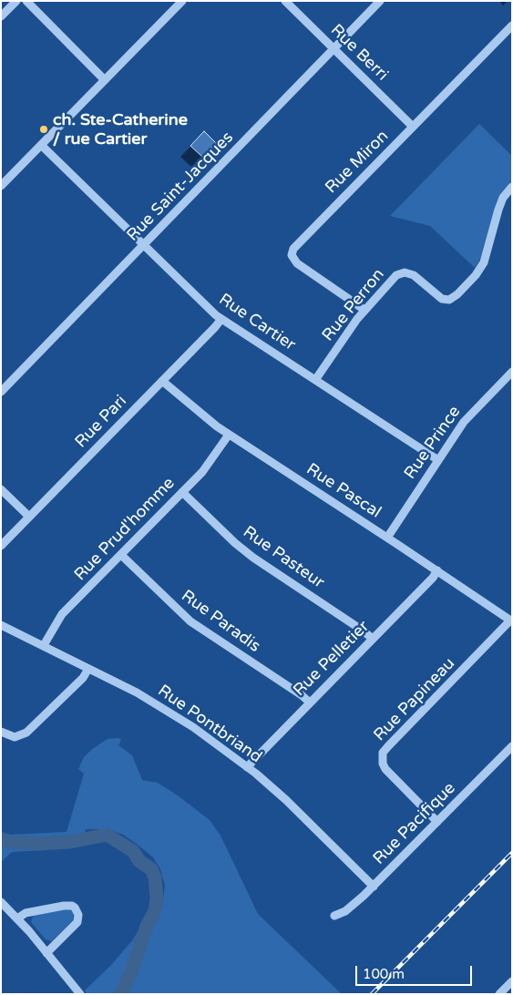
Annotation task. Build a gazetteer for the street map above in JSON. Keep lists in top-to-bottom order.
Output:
{
  "streets": {
    "street": [
      "Rue Berri",
      "Rue Miron",
      "Rue Saint-Jacques",
      "Rue Perron",
      "Rue Cartier",
      "Rue Pari",
      "Rue Prince",
      "Rue Pascal",
      "Rue Prud'homme",
      "Rue Pasteur",
      "Rue Paradis",
      "Rue Pelletier",
      "Rue Papineau",
      "Rue Pontbriand",
      "Rue Pacifique"
    ]
  },
  "crossings": [
    ["Rue Berri", "Rue Miron"],
    ["Rue Berri", "Rue Saint-Jacques"],
    ["Rue Miron", "Rue Perron"],
    ["Rue Saint-Jacques", "Rue Cartier"],
    ["Rue Perron", "Rue Cartier"],
    ["Rue Cartier", "Rue Pari"],
    ["Rue Cartier", "Rue Prince"],
    ["Rue Pari", "Rue Pascal"],
    ["Rue Prince", "Rue Pascal"],
    ["Rue Pascal", "Rue Prud'homme"],
    ["Rue Pascal", "Rue Pelletier"],
    ["Rue Pascal", "Rue Papineau"],
    ["Rue Prud'homme", "Rue Pasteur"],
    ["Rue Prud'homme", "Rue Paradis"],
    ["Rue Prud'homme", "Rue Pontbriand"],
    ["Rue Pasteur", "Rue Pelletier"],
    ["Rue Paradis", "Rue Pelletier"],
    ["Rue Pelletier", "Rue Pontbriand"],
    ["Rue Papineau", "Rue Pacifique"],
    ["Rue Pontbriand", "Rue Pacifique"]
  ],
  "places": ["ch. Ste-Catherine / rue Cartier"],
  "scale_bar": "100 m"
}
